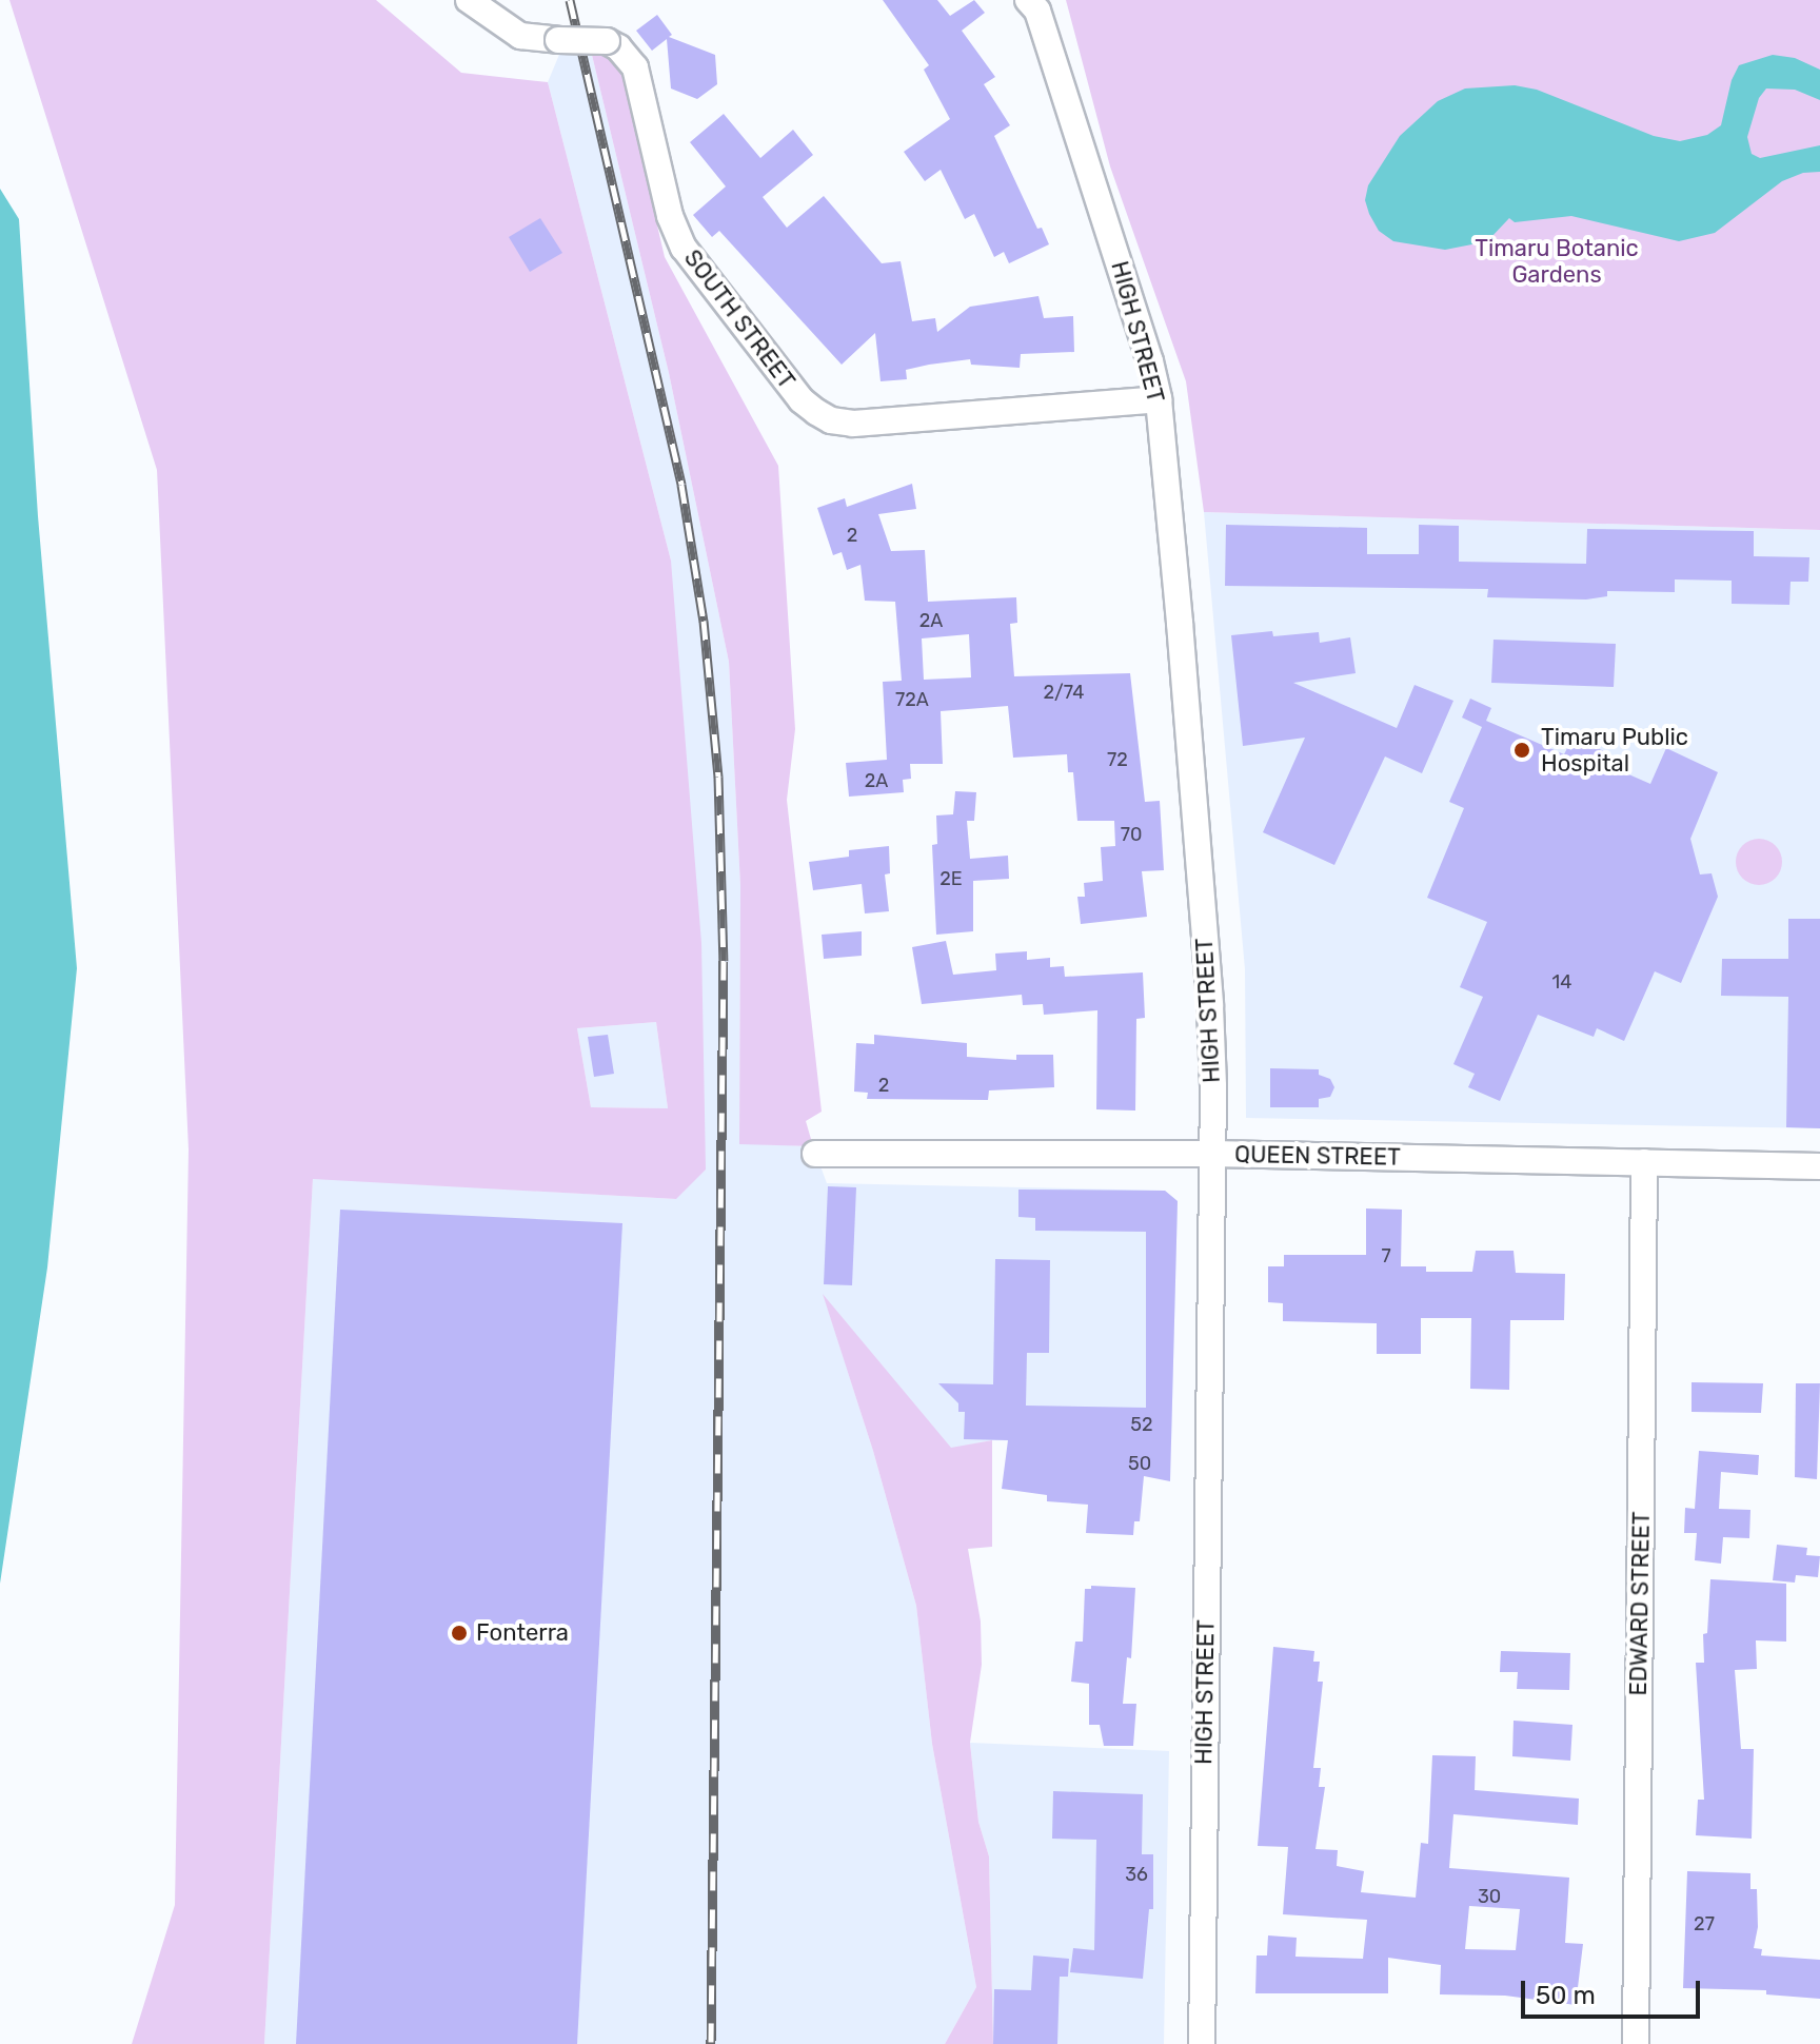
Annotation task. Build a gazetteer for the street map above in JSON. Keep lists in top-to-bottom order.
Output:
{
  "streets": {
    "street": [
      "SOUTH STREET",
      "HIGH STREET",
      "QUEEN STREET",
      "EDWARD STREET"
    ]
  },
  "crossings": [
    ["SOUTH STREET", "HIGH STREET"],
    ["HIGH STREET", "QUEEN STREET"],
    ["QUEEN STREET", "EDWARD STREET"]
  ],
  "parks": ["Timaru Botanic Gardens"],
  "places": ["Timaru Public Hospital", "Fonterra"],
  "house_numbers": [
    "2",
    "2A",
    "2/74",
    "72A",
    "72",
    "2A",
    "70",
    "2E",
    "14",
    "2",
    "7",
    "52",
    "50",
    "36",
    "30",
    "27"
  ],
  "scale_bar": "50 m"
}
